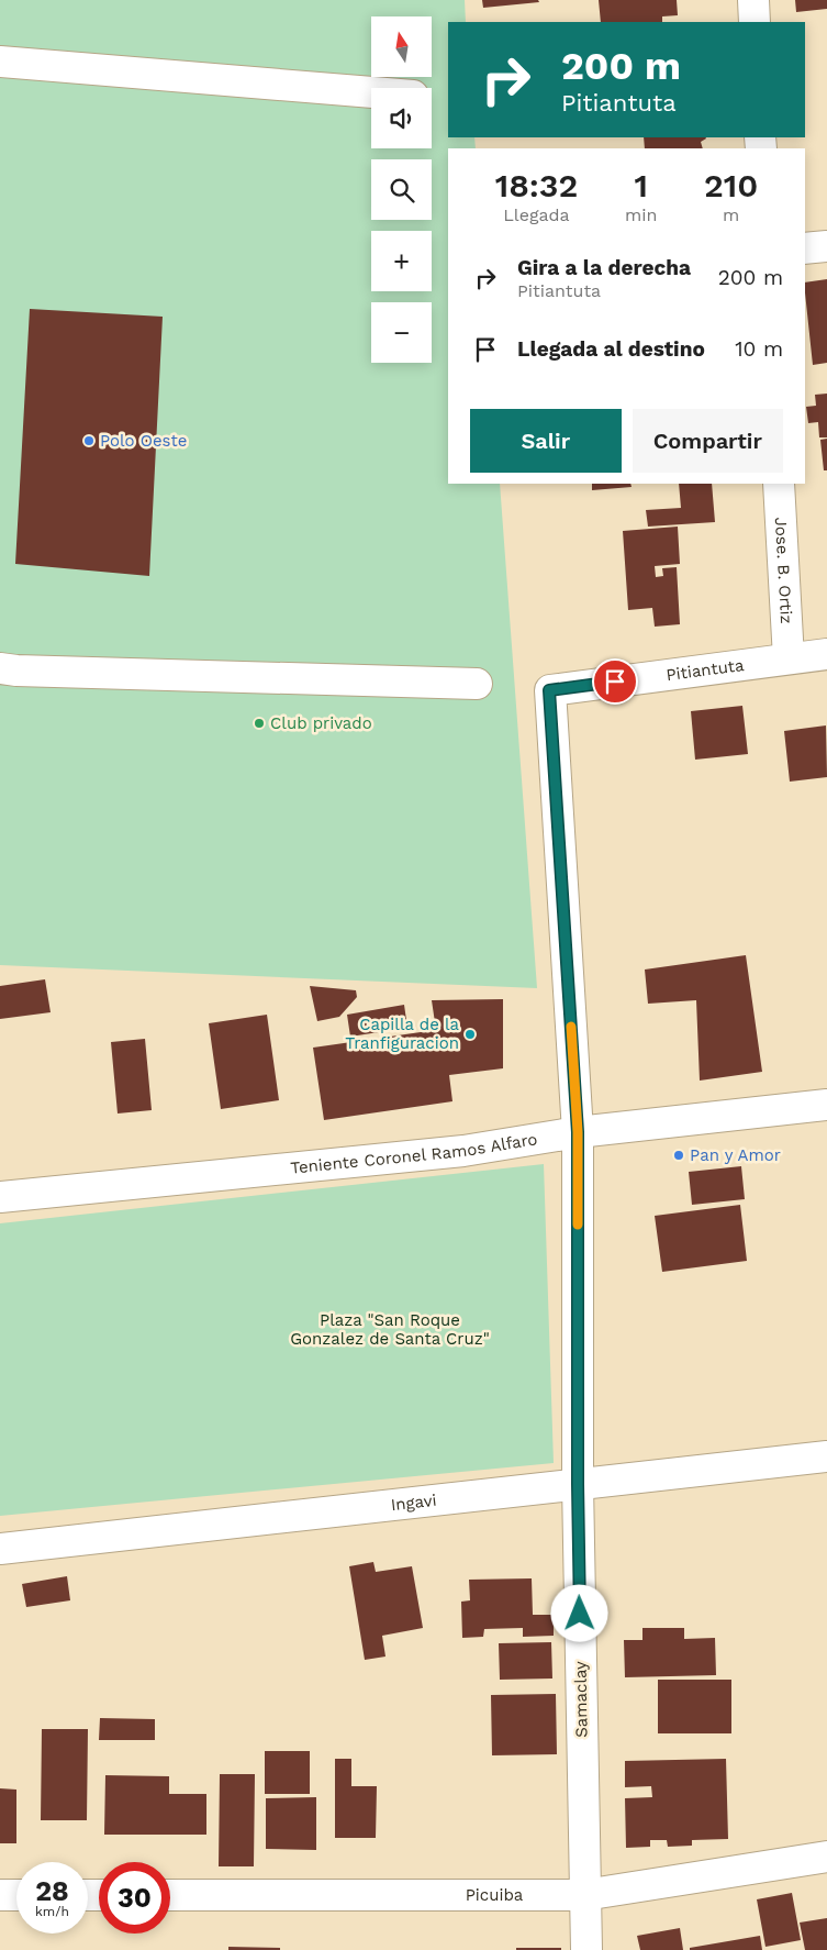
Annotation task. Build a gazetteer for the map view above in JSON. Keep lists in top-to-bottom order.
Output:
{
  "streets": {
    "street": [
      "Jose. B. Ortiz",
      "Pitiantuta",
      "Teniente Coronel Ramos Alfaro",
      "Ingavi",
      "Samaclay",
      "Picuiba"
    ]
  },
  "crossings": [
    ["Jose. B. Ortiz", "Pitiantuta"],
    ["Pitiantuta", "Samaclay"],
    ["Teniente Coronel Ramos Alfaro", "Samaclay"],
    ["Ingavi", "Samaclay"],
    ["Samaclay", "Picuiba"]
  ],
  "parks": ["Plaza \"San Roque Gonzalez de Santa Cruz\""],
  "places": [
    "Polo Oeste",
    "Club privado",
    "Capilla de la Tranfiguracion",
    "Pan y Amor"
  ],
  "north": "top",
  "page": {
    "map_buttons": ["+", "−"],
    "turn": ["200 m", "Pitiantuta"],
    "eta": [
      "18:32",
      "Llegada",
      "1",
      "min",
      "210",
      "m"
    ],
    "list": [
      {
        "name": "Gira a la derecha",
        "note": "Pitiantuta",
        "value": "200 m"
      },
      {
        "name": "Llegada al destino",
        "value": "10 m"
      }
    ],
    "buttons": ["Salir", "Compartir"],
    "speed": "28 km/h",
    "limit": "30"
  }
}
